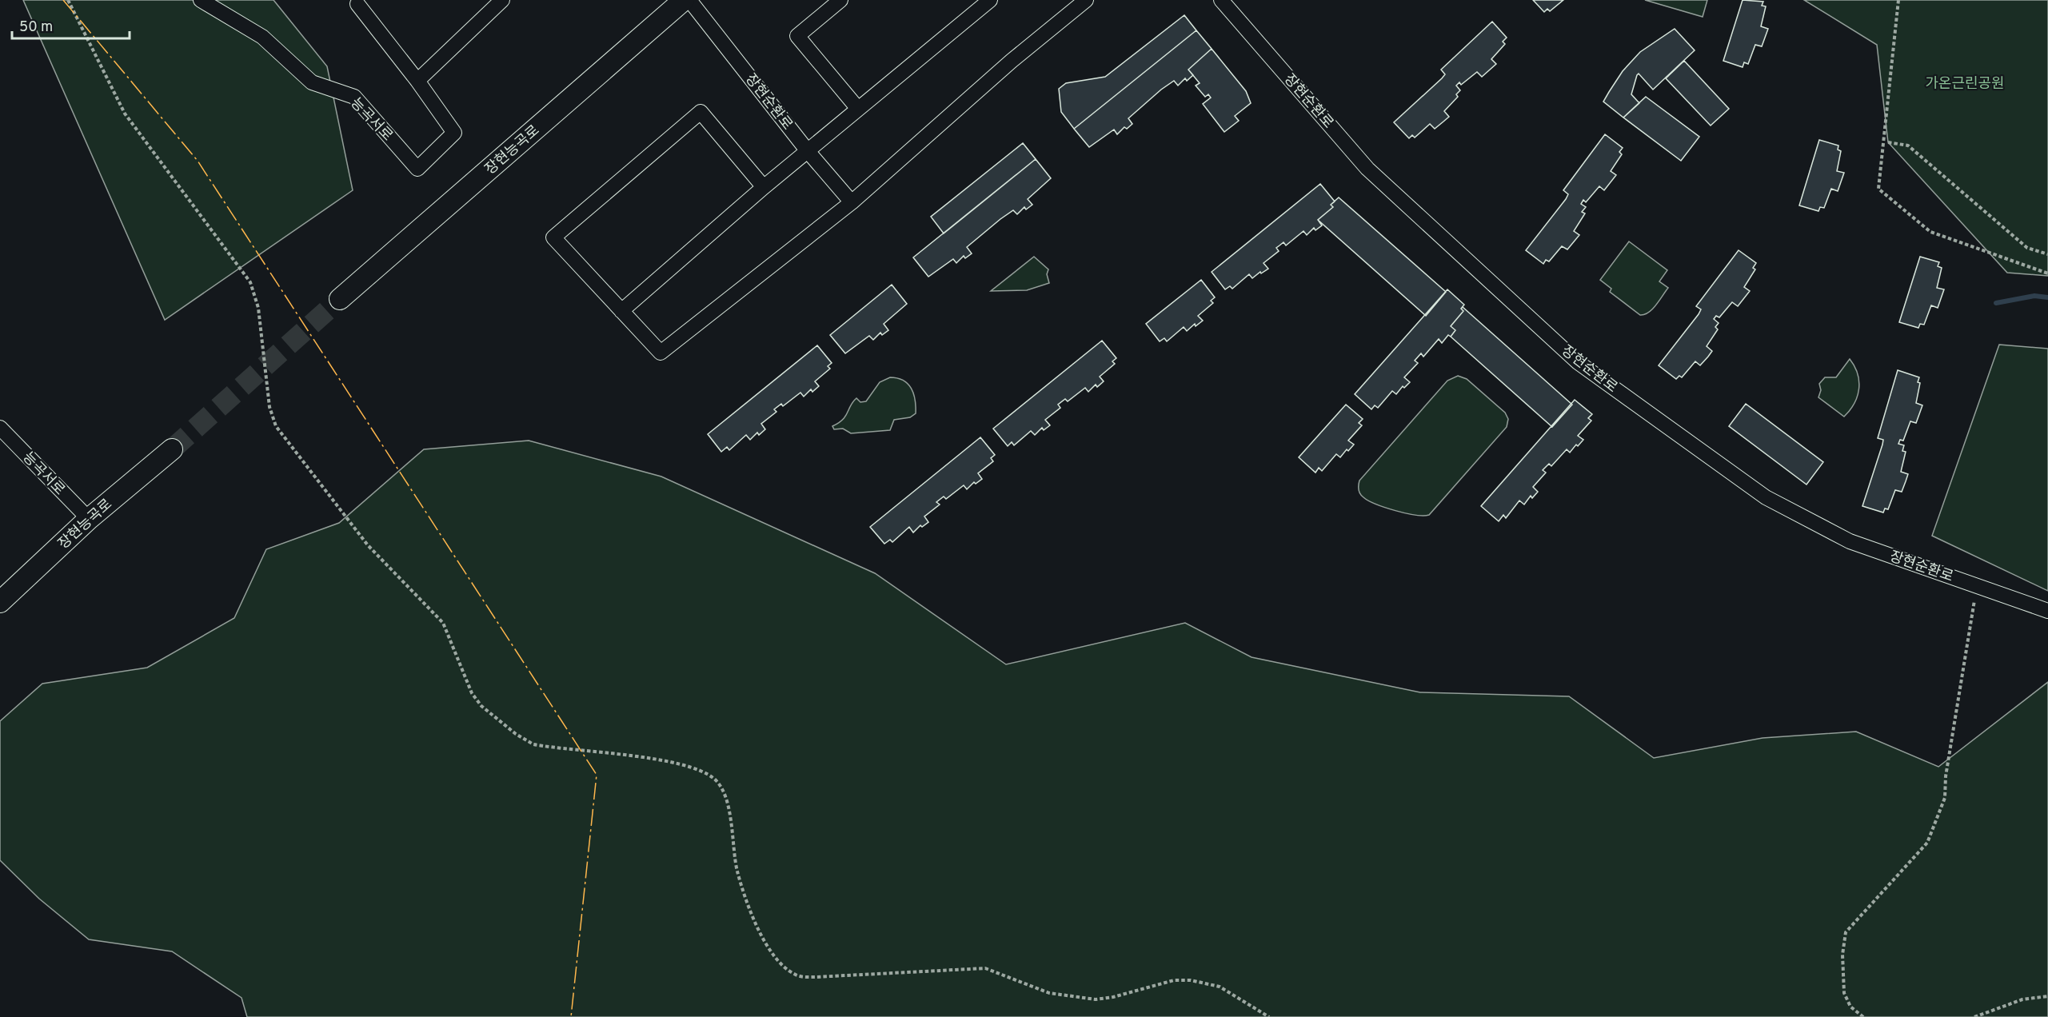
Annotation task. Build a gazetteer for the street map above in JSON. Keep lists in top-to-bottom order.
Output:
{
  "streets": {
    "main road": ["장현능곡로"],
    "street": ["장현순환로", "능곡서로"]
  },
  "crossings": [
    ["능곡서로", "장현능곡로"]
  ],
  "parks": ["가온근린공원"],
  "scale_bar": "50 m"
}
